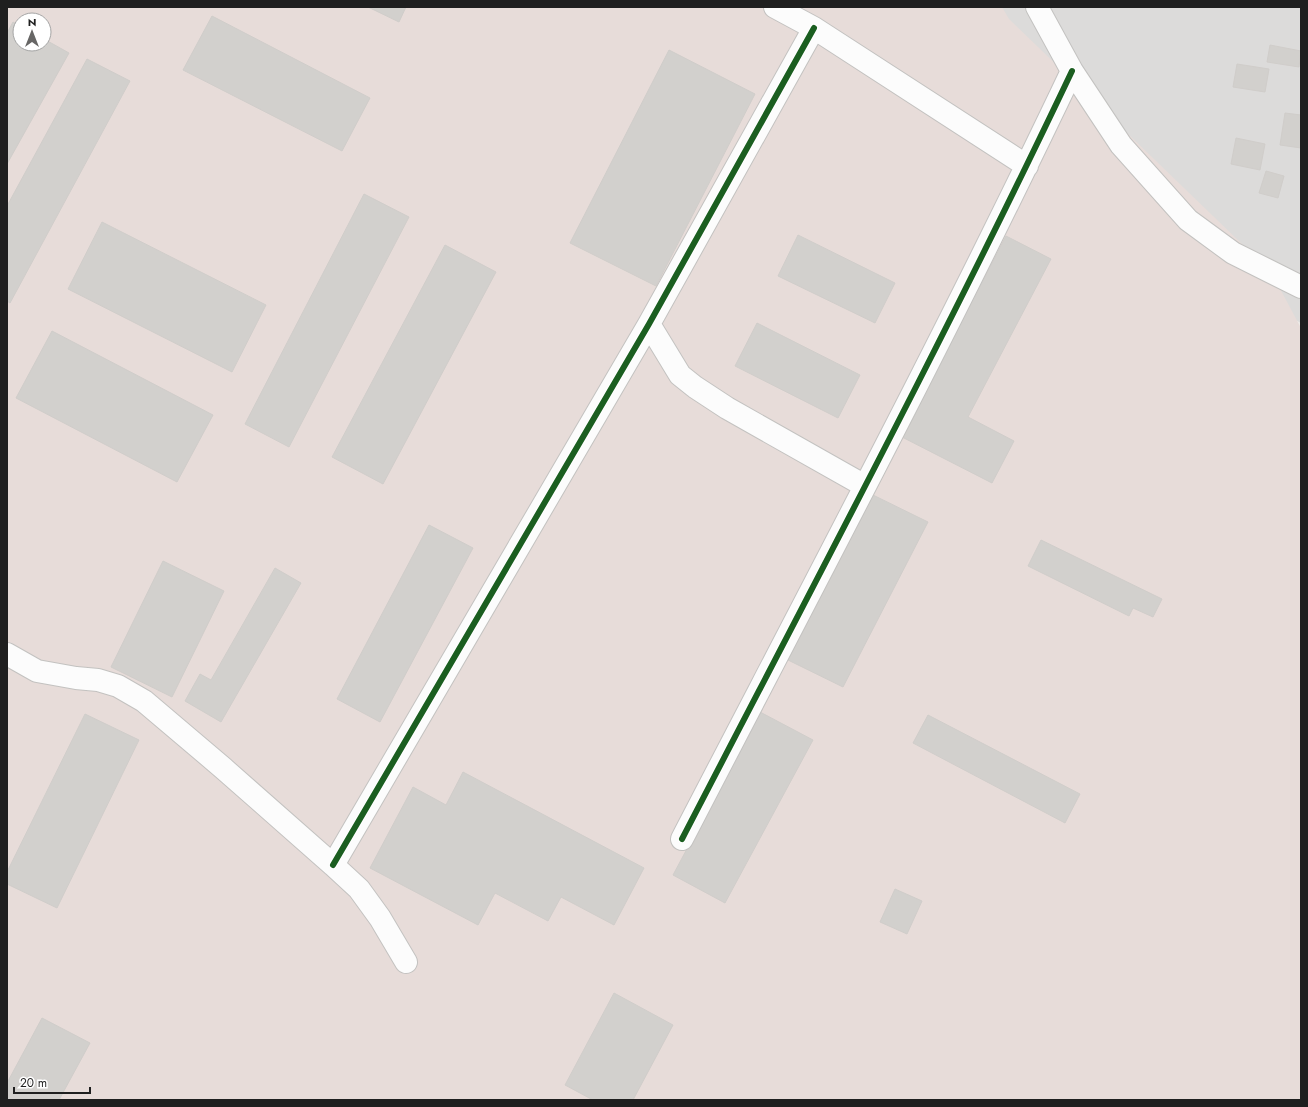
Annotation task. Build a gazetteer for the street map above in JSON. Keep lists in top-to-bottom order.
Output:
{
  "scale_bar": "20 m",
  "north": "top"
}
